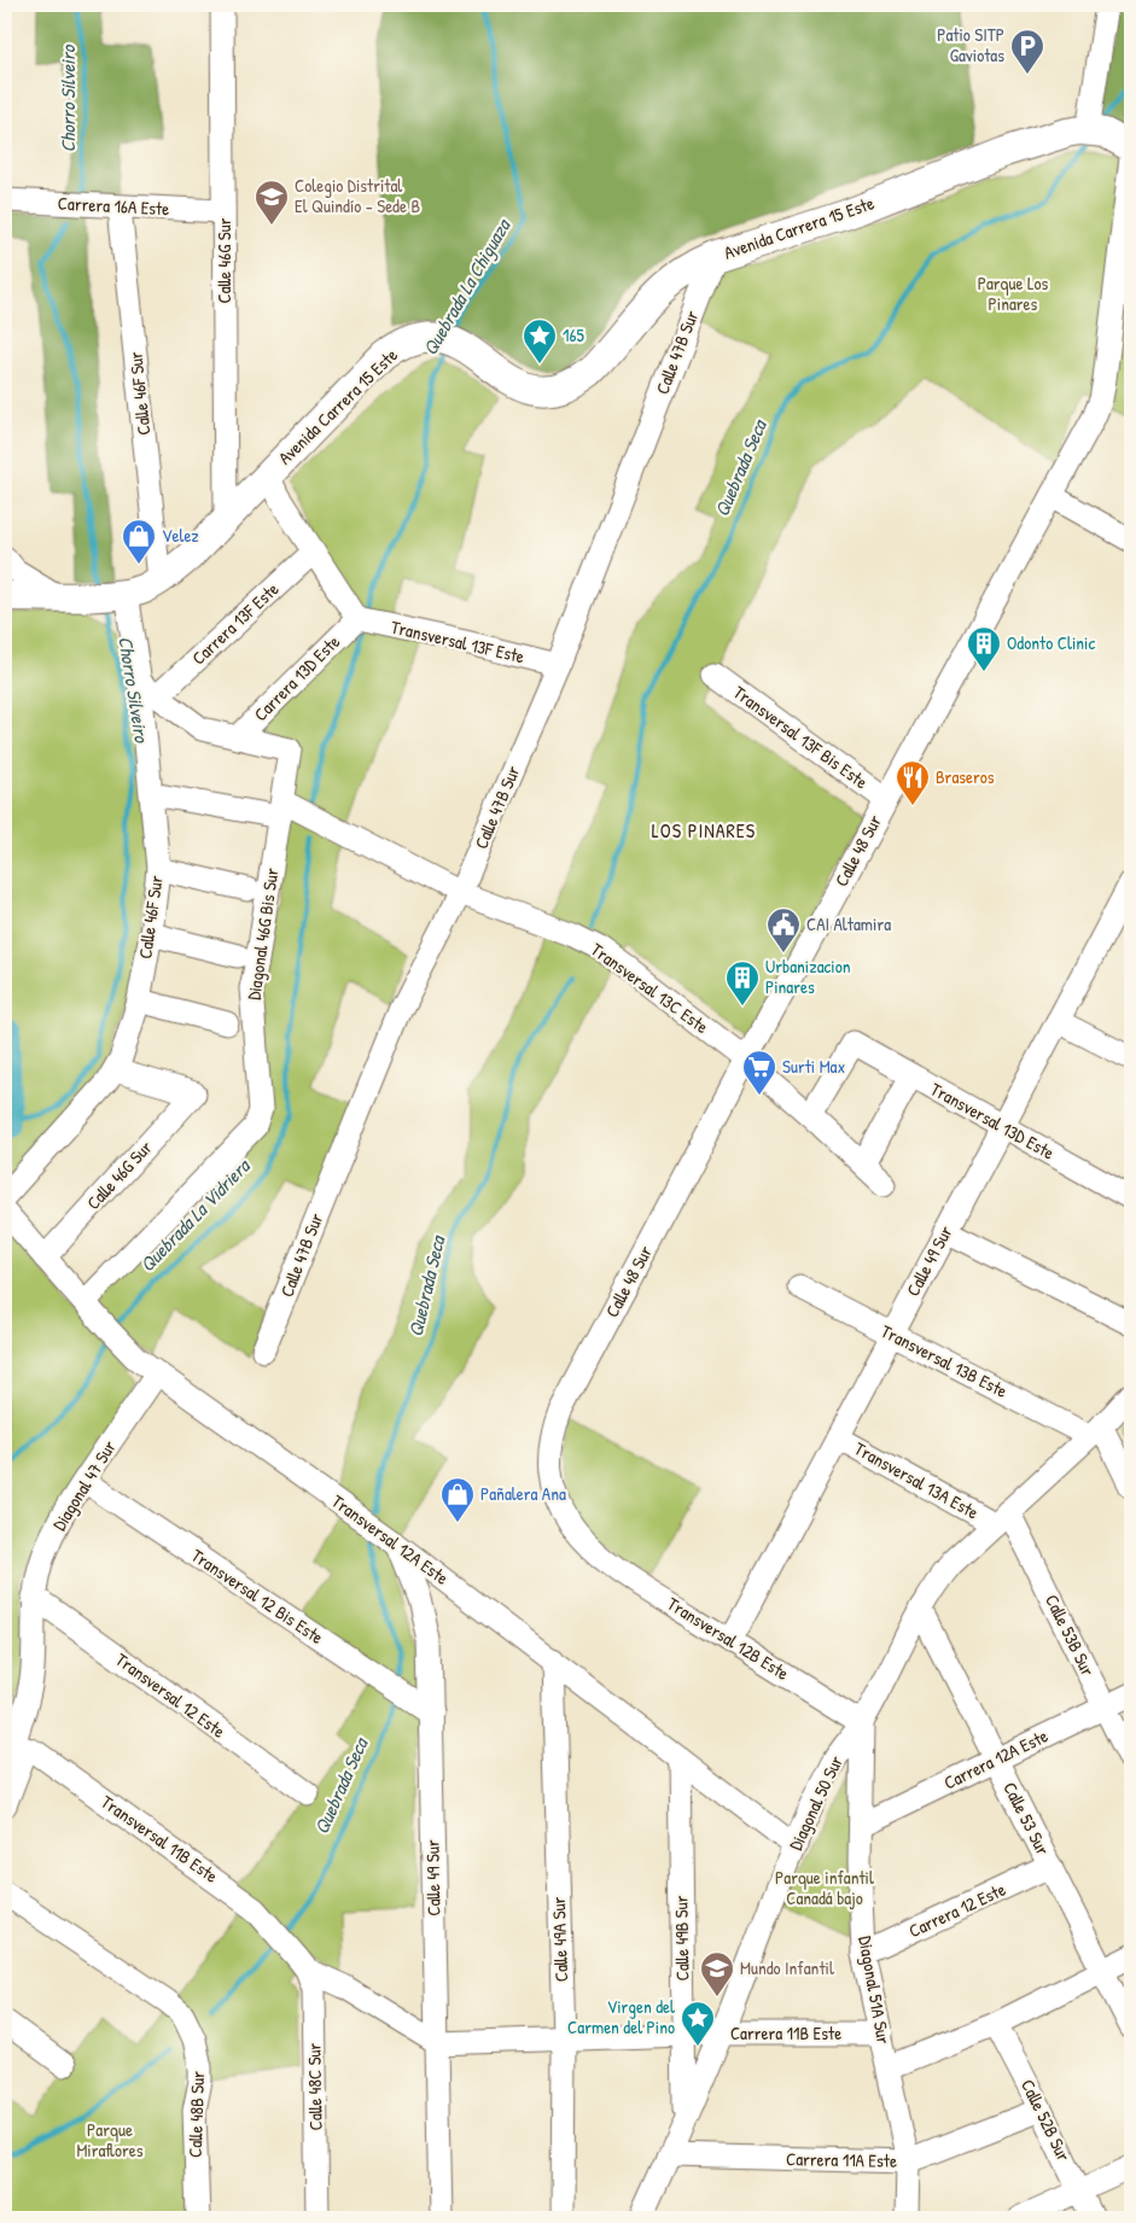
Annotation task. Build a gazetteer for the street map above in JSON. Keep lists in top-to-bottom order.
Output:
{
  "streets": {
    "main road": ["Avenida Carrera 15 Este"],
    "street": [
      "Carrera 16A Este",
      "Calle 46G Sur",
      "Calle 47B Sur",
      "Calle 46F Sur",
      "Carrera 13F Este",
      "Transversal 13F Este",
      "Carrera 13D Este",
      "Transversal 13F Bis Este",
      "Calle 48 Sur",
      "Diagonal 46G Bis Sur",
      "Transversal 13C Este",
      "Transversal 13D Este",
      "Calle 49 Sur",
      "Transversal 13B Este",
      "Transversal 13A Este",
      "Diagonal 47 Sur",
      "Transversal 12A Este",
      "Transversal 12 Bis Este",
      "Calle 53B Sur",
      "Transversal 12B Este",
      "Transversal 12 Este",
      "Carrera 12A Este",
      "Diagonal 50 Sur",
      "Calle 53 Sur",
      "Transversal 11B Este",
      "Carrera 12 Este",
      "Calle 49B Sur",
      "Calle 49A Sur",
      "Diagonal 51A Sur",
      "Carrera 11B Este",
      "Calle 48C Sur",
      "Calle 48B Sur",
      "Calle 52B Sur",
      "Carrera 11A Este"
    ]
  },
  "crossings": [
    ["Carrera 16A Este", "Calle 46G Sur"],
    ["Carrera 16A Este", "Calle 46F Sur"],
    ["Avenida Carrera 15 Este", "Calle 46G Sur"],
    ["Avenida Carrera 15 Este", "Calle 47B Sur"],
    ["Avenida Carrera 15 Este", "Calle 46F Sur"],
    ["Calle 46G Sur", "Calle 46F Sur"],
    ["Calle 46G Sur", "Transversal 12A Este"],
    ["Calle 47B Sur", "Transversal 13F Este"],
    ["Calle 47B Sur", "Transversal 13C Este"],
    ["Calle 46F Sur", "Carrera 13F Este"],
    ["Calle 46F Sur", "Transversal 13C Este"],
    ["Transversal 13F Este", "Carrera 13D Este"],
    ["Carrera 13D Este", "Diagonal 46G Bis Sur"],
    ["Transversal 13F Bis Este", "Calle 48 Sur"],
    ["Calle 48 Sur", "Transversal 13C Este"],
    ["Calle 48 Sur", "Transversal 12B Este"],
    ["Diagonal 46G Bis Sur", "Transversal 13C Este"],
    ["Diagonal 46G Bis Sur", "Transversal 12A Este"],
    ["Transversal 13C Este", "Transversal 13D Este"],
    ["Transversal 13D Este", "Calle 49 Sur"],
    ["Calle 49 Sur", "Transversal 13B Este"],
    ["Calle 49 Sur", "Transversal 13A Este"],
    ["Calle 49 Sur", "Transversal 12A Este"],
    ["Calle 49 Sur", "Transversal 12 Bis Este"],
    ["Calle 49 Sur", "Transversal 12B Este"],
    ["Calle 49 Sur", "Transversal 11B Este"],
    ["Calle 49 Sur", "Carrera 11B Este"],
    ["Transversal 13B Este", "Diagonal 50 Sur"],
    ["Transversal 13A Este", "Calle 53B Sur"],
    ["Transversal 13A Este", "Diagonal 50 Sur"],
    ["Diagonal 47 Sur", "Transversal 12A Este"],
    ["Diagonal 47 Sur", "Transversal 12 Bis Este"],
    ["Diagonal 47 Sur", "Transversal 12 Este"],
    ["Diagonal 47 Sur", "Transversal 11B Este"],
    ["Transversal 12A Este", "Diagonal 50 Sur"],
    ["Transversal 12A Este", "Calle 49B Sur"],
    ["Transversal 12A Este", "Calle 49A Sur"],
    ["Calle 53B Sur", "Carrera 12A Este"],
    ["Calle 53B Sur", "Diagonal 50 Sur"],
    ["Transversal 12B Este", "Diagonal 50 Sur"],
    ["Transversal 12B Este", "Diagonal 51A Sur"],
    ["Carrera 12A Este", "Calle 53 Sur"],
    ["Carrera 12A Este", "Diagonal 51A Sur"],
    ["Diagonal 50 Sur", "Calle 53 Sur"],
    ["Diagonal 50 Sur", "Calle 49B Sur"],
    ["Diagonal 50 Sur", "Diagonal 51A Sur"],
    ["Diagonal 50 Sur", "Carrera 11B Este"],
    ["Diagonal 50 Sur", "Carrera 11A Este"],
    ["Calle 53 Sur", "Carrera 12 Este"],
    ["Transversal 11B Este", "Carrera 11B Este"],
    ["Transversal 11B Este", "Calle 48C Sur"],
    ["Carrera 12 Este", "Diagonal 51A Sur"],
    ["Calle 49B Sur", "Carrera 11B Este"],
    ["Calle 49A Sur", "Carrera 11B Este"],
    ["Diagonal 51A Sur", "Carrera 11B Este"],
    ["Diagonal 51A Sur", "Carrera 11A Este"],
    ["Calle 52B Sur", "Carrera 11A Este"]
  ],
  "districts": ["LOS PINARES"],
  "water": [
    "Chorro Silveiro",
    "Quebrada La Chiguaza",
    "Quebrada Seca",
    "Quebrada La Vidriera"
  ],
  "parks": ["Parque Los Pinares", "Parque infantil Canadá bajo", "Parque Miraflores"],
  "places": {
    "parking": ["Patio SITP Gaviotas"],
    "school or university": ["Colegio Distrital El Quindío - Sede B", "Mundo Infantil"],
    "place": ["165", "Virgen del Carmen del Pino"],
    "shop": ["Velez", "Pañalera Ana"],
    "building": ["Odonto Clinic", "Urbanizacion Pinares"],
    "restaurant": ["Braseros"],
    "public building": ["CAI Altamira"],
    "supermarket": ["Surti Max"]
  }
}
